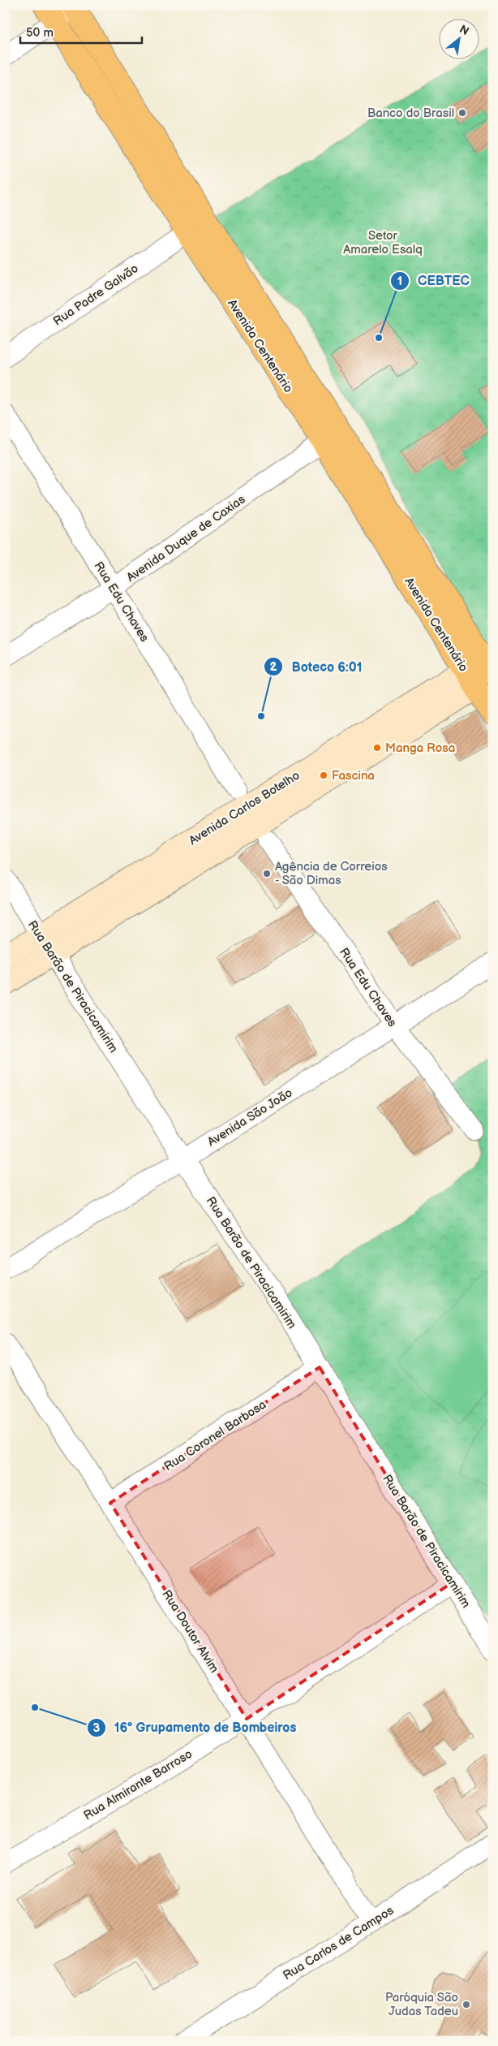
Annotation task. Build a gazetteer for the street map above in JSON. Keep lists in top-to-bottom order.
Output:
{
  "streets": {
    "highway": ["Avenida Centenário"],
    "main road": ["Avenida Carlos Botelho"],
    "street": [
      "Rua Padre Galvão",
      "Avenida Duque de Caxias",
      "Rua Edu Chaves",
      "Rua Barão de Piracicamirim",
      "Avenida São João",
      "Rua Coronel Barbosa",
      "Rua Doutor Alvim",
      "Rua Almirante Barroso",
      "Rua Carlos de Campos"
    ]
  },
  "crossings": [
    ["Rua Padre Galvão", "Avenida Centenário"],
    ["Avenida Centenário", "Avenida Duque de Caxias"],
    ["Avenida Centenário", "Avenida Carlos Botelho"],
    ["Avenida Duque de Caxias", "Rua Edu Chaves"],
    ["Rua Edu Chaves", "Avenida São João"],
    ["Avenida Carlos Botelho", "Rua Barão de Piracicamirim"],
    ["Rua Barão de Piracicamirim", "Avenida São João"],
    ["Rua Barão de Piracicamirim", "Rua Coronel Barbosa"],
    ["Rua Barão de Piracicamirim", "Rua Almirante Barroso"],
    ["Rua Coronel Barbosa", "Rua Doutor Alvim"],
    ["Rua Doutor Alvim", "Rua Almirante Barroso"],
    ["Rua Doutor Alvim", "Rua Carlos de Campos"]
  ],
  "parks": ["Setor Amarelo Esalq"],
  "places": [
    "Banco do Brasil",
    "CEBTEC",
    "Boteco 6:01",
    "Manga Rosa",
    "Fascina",
    "Agência de Correios - São Dimas",
    "16º Grupamento de Bombeiros",
    "Paróquia São Judas Tadeu"
  ],
  "scale_bar": "50 m",
  "north": "top right"
}
